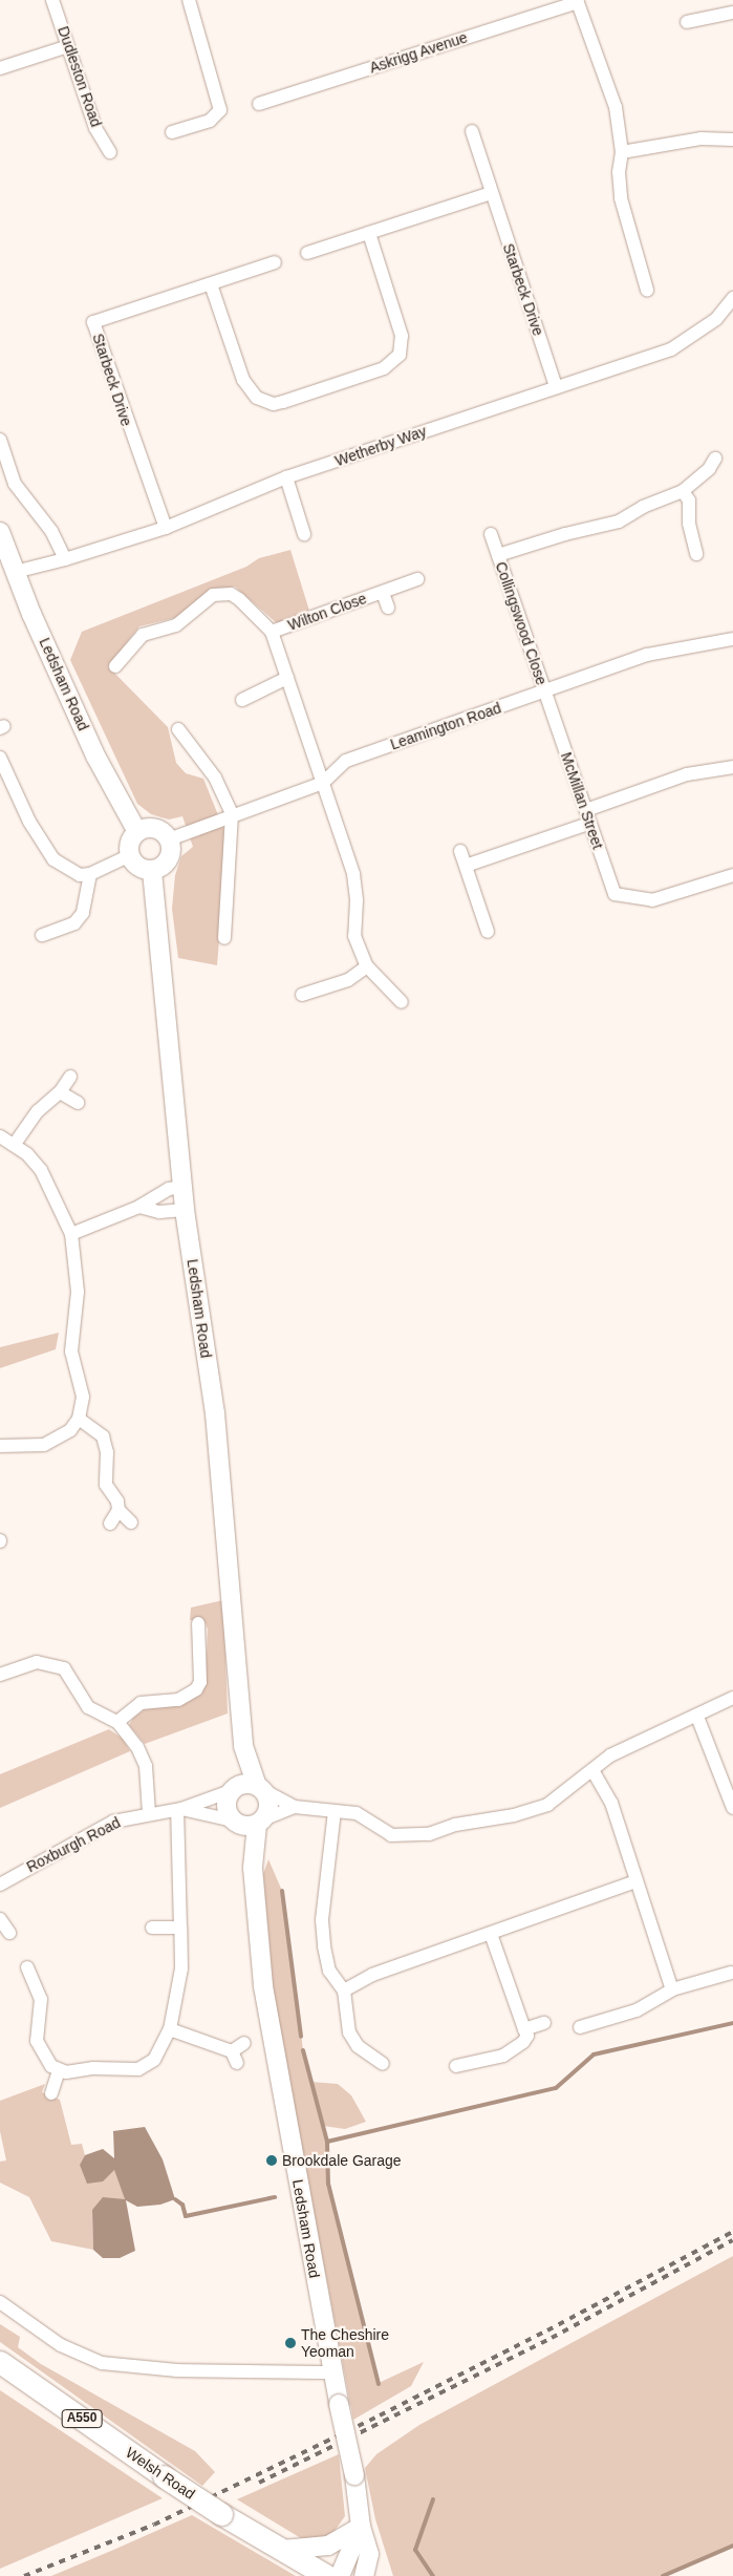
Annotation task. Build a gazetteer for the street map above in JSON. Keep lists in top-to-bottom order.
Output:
{
  "streets": {
    "highway": ["A550", "Welsh Road"],
    "main road": ["Ledsham Road"],
    "street": [
      "Askrigg Avenue",
      "Dudleston Road",
      "Starbeck Drive",
      "Wetherby Way",
      "Wilton Close",
      "Collingswood Close",
      "Leamington Road",
      "McMillan Street",
      "Roxburgh Road"
    ]
  },
  "crossings": [
    ["Starbeck Drive", "Wetherby Way"],
    ["Wetherby Way", "Ledsham Road"],
    ["Wilton Close", "Leamington Road"],
    ["Collingswood Close", "Leamington Road"],
    ["Collingswood Close", "McMillan Street"],
    ["Ledsham Road", "Leamington Road"],
    ["Ledsham Road", "Roxburgh Road"],
    ["Leamington Road", "McMillan Street"]
  ],
  "places": ["Brookdale Garage", "The Cheshire Yeoman"]
}
